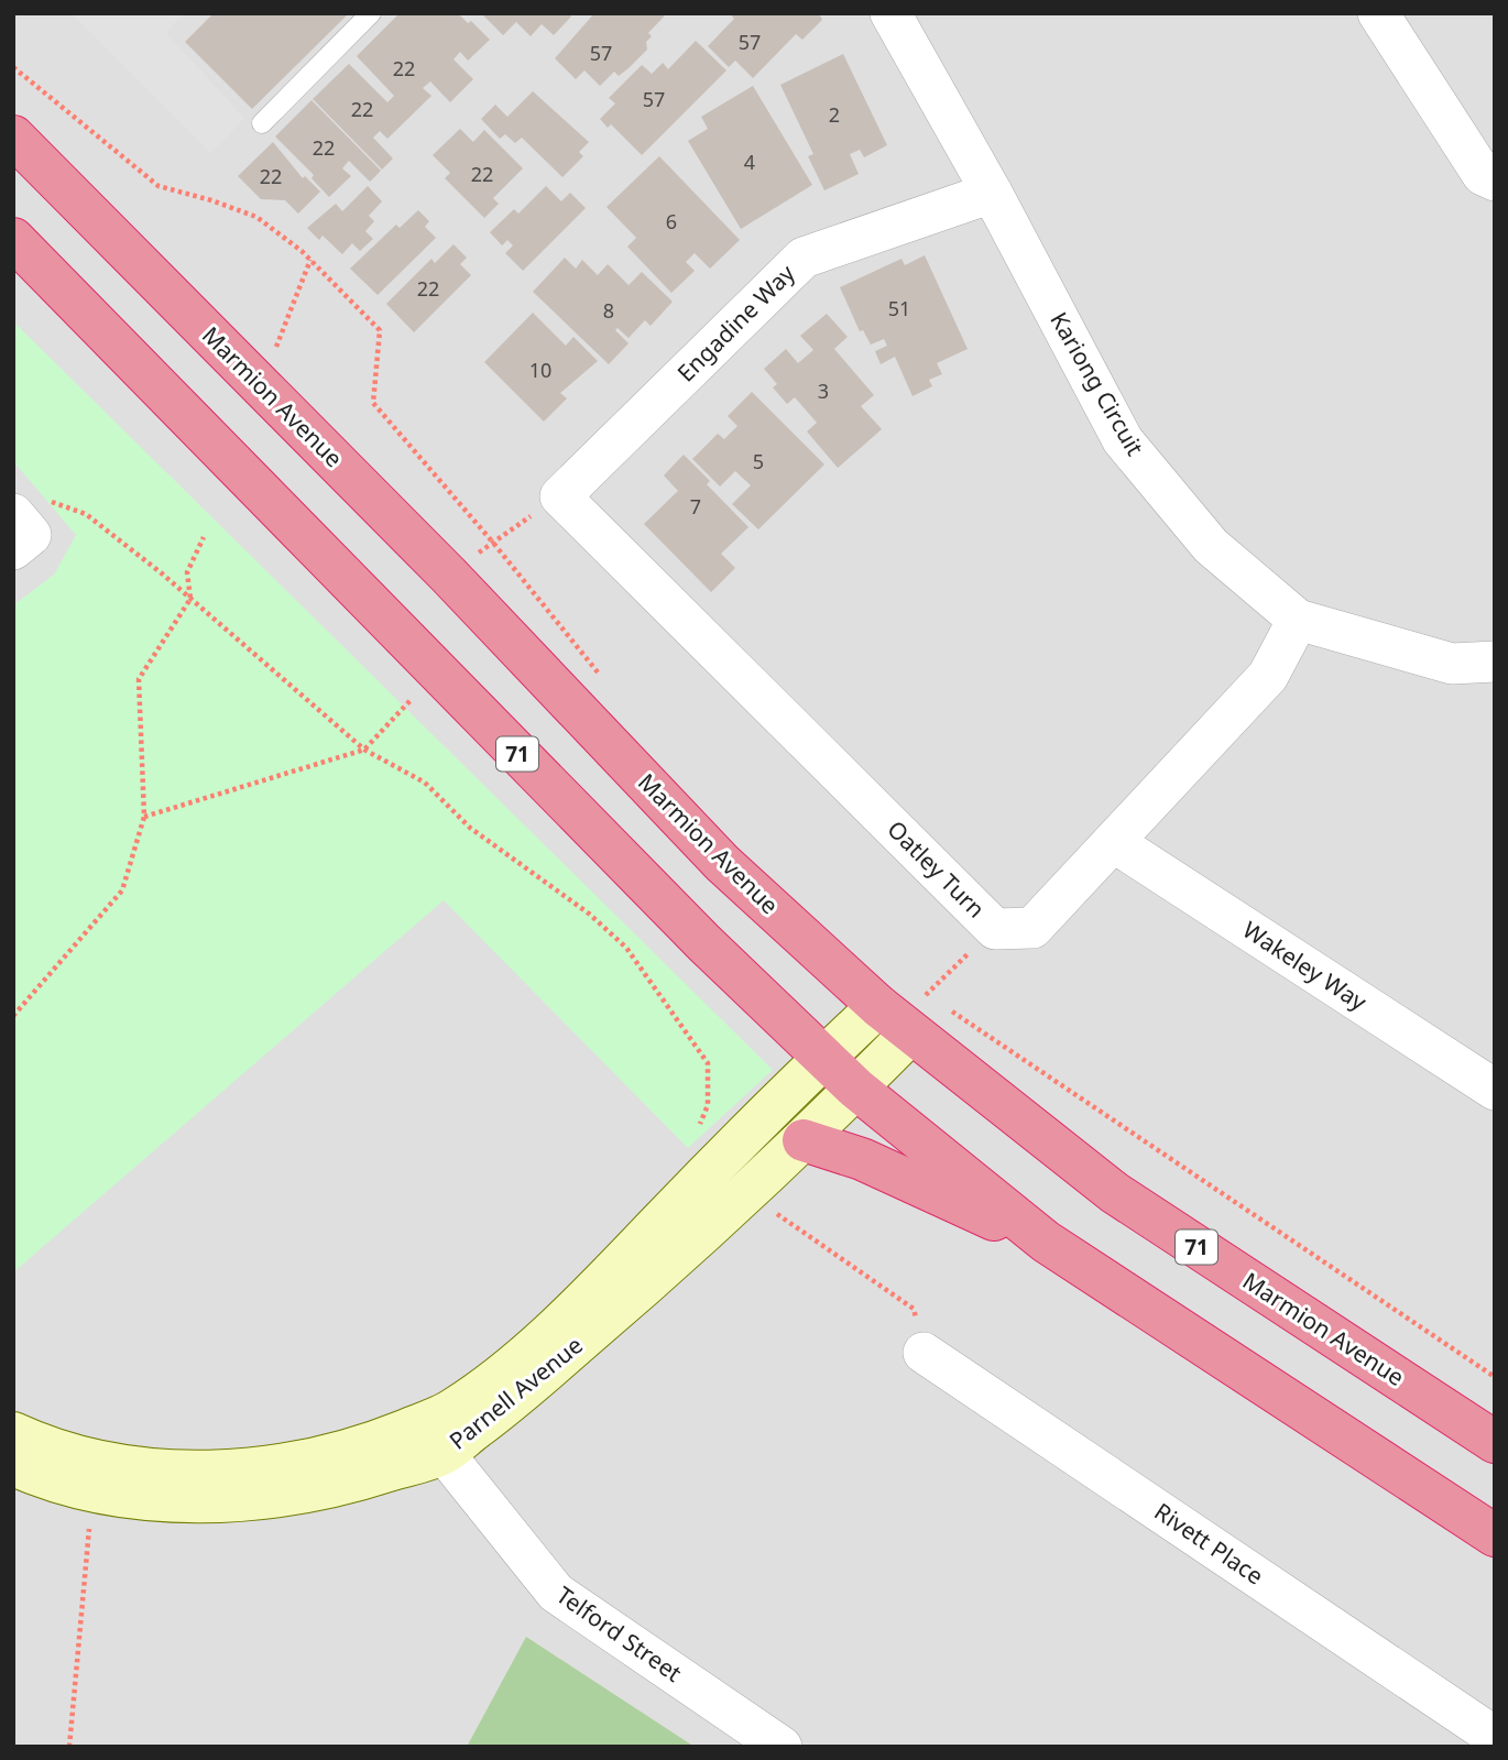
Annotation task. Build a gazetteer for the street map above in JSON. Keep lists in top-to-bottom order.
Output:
{
  "streets": {
    "highway": ["Marmion Avenue", "71"],
    "street": [
      "Engadine Way",
      "Kariong Circuit",
      "Oatley Turn",
      "Wakeley Way",
      "Parnell Avenue",
      "Rivett Place",
      "Telford Street"
    ]
  },
  "crossings": [
    ["Engadine Way", "Kariong Circuit"],
    ["Engadine Way", "Oatley Turn"],
    ["Kariong Circuit", "Oatley Turn"],
    ["Marmion Avenue", "Parnell Avenue"],
    ["71", "Parnell Avenue"],
    ["Oatley Turn", "Wakeley Way"],
    ["Parnell Avenue", "Telford Street"]
  ],
  "house_numbers": [
    "57",
    "57",
    "22",
    "57",
    "22",
    "2",
    "22",
    "4",
    "22",
    "22",
    "6",
    "22",
    "51",
    "8",
    "10",
    "3",
    "5",
    "7"
  ]
}
